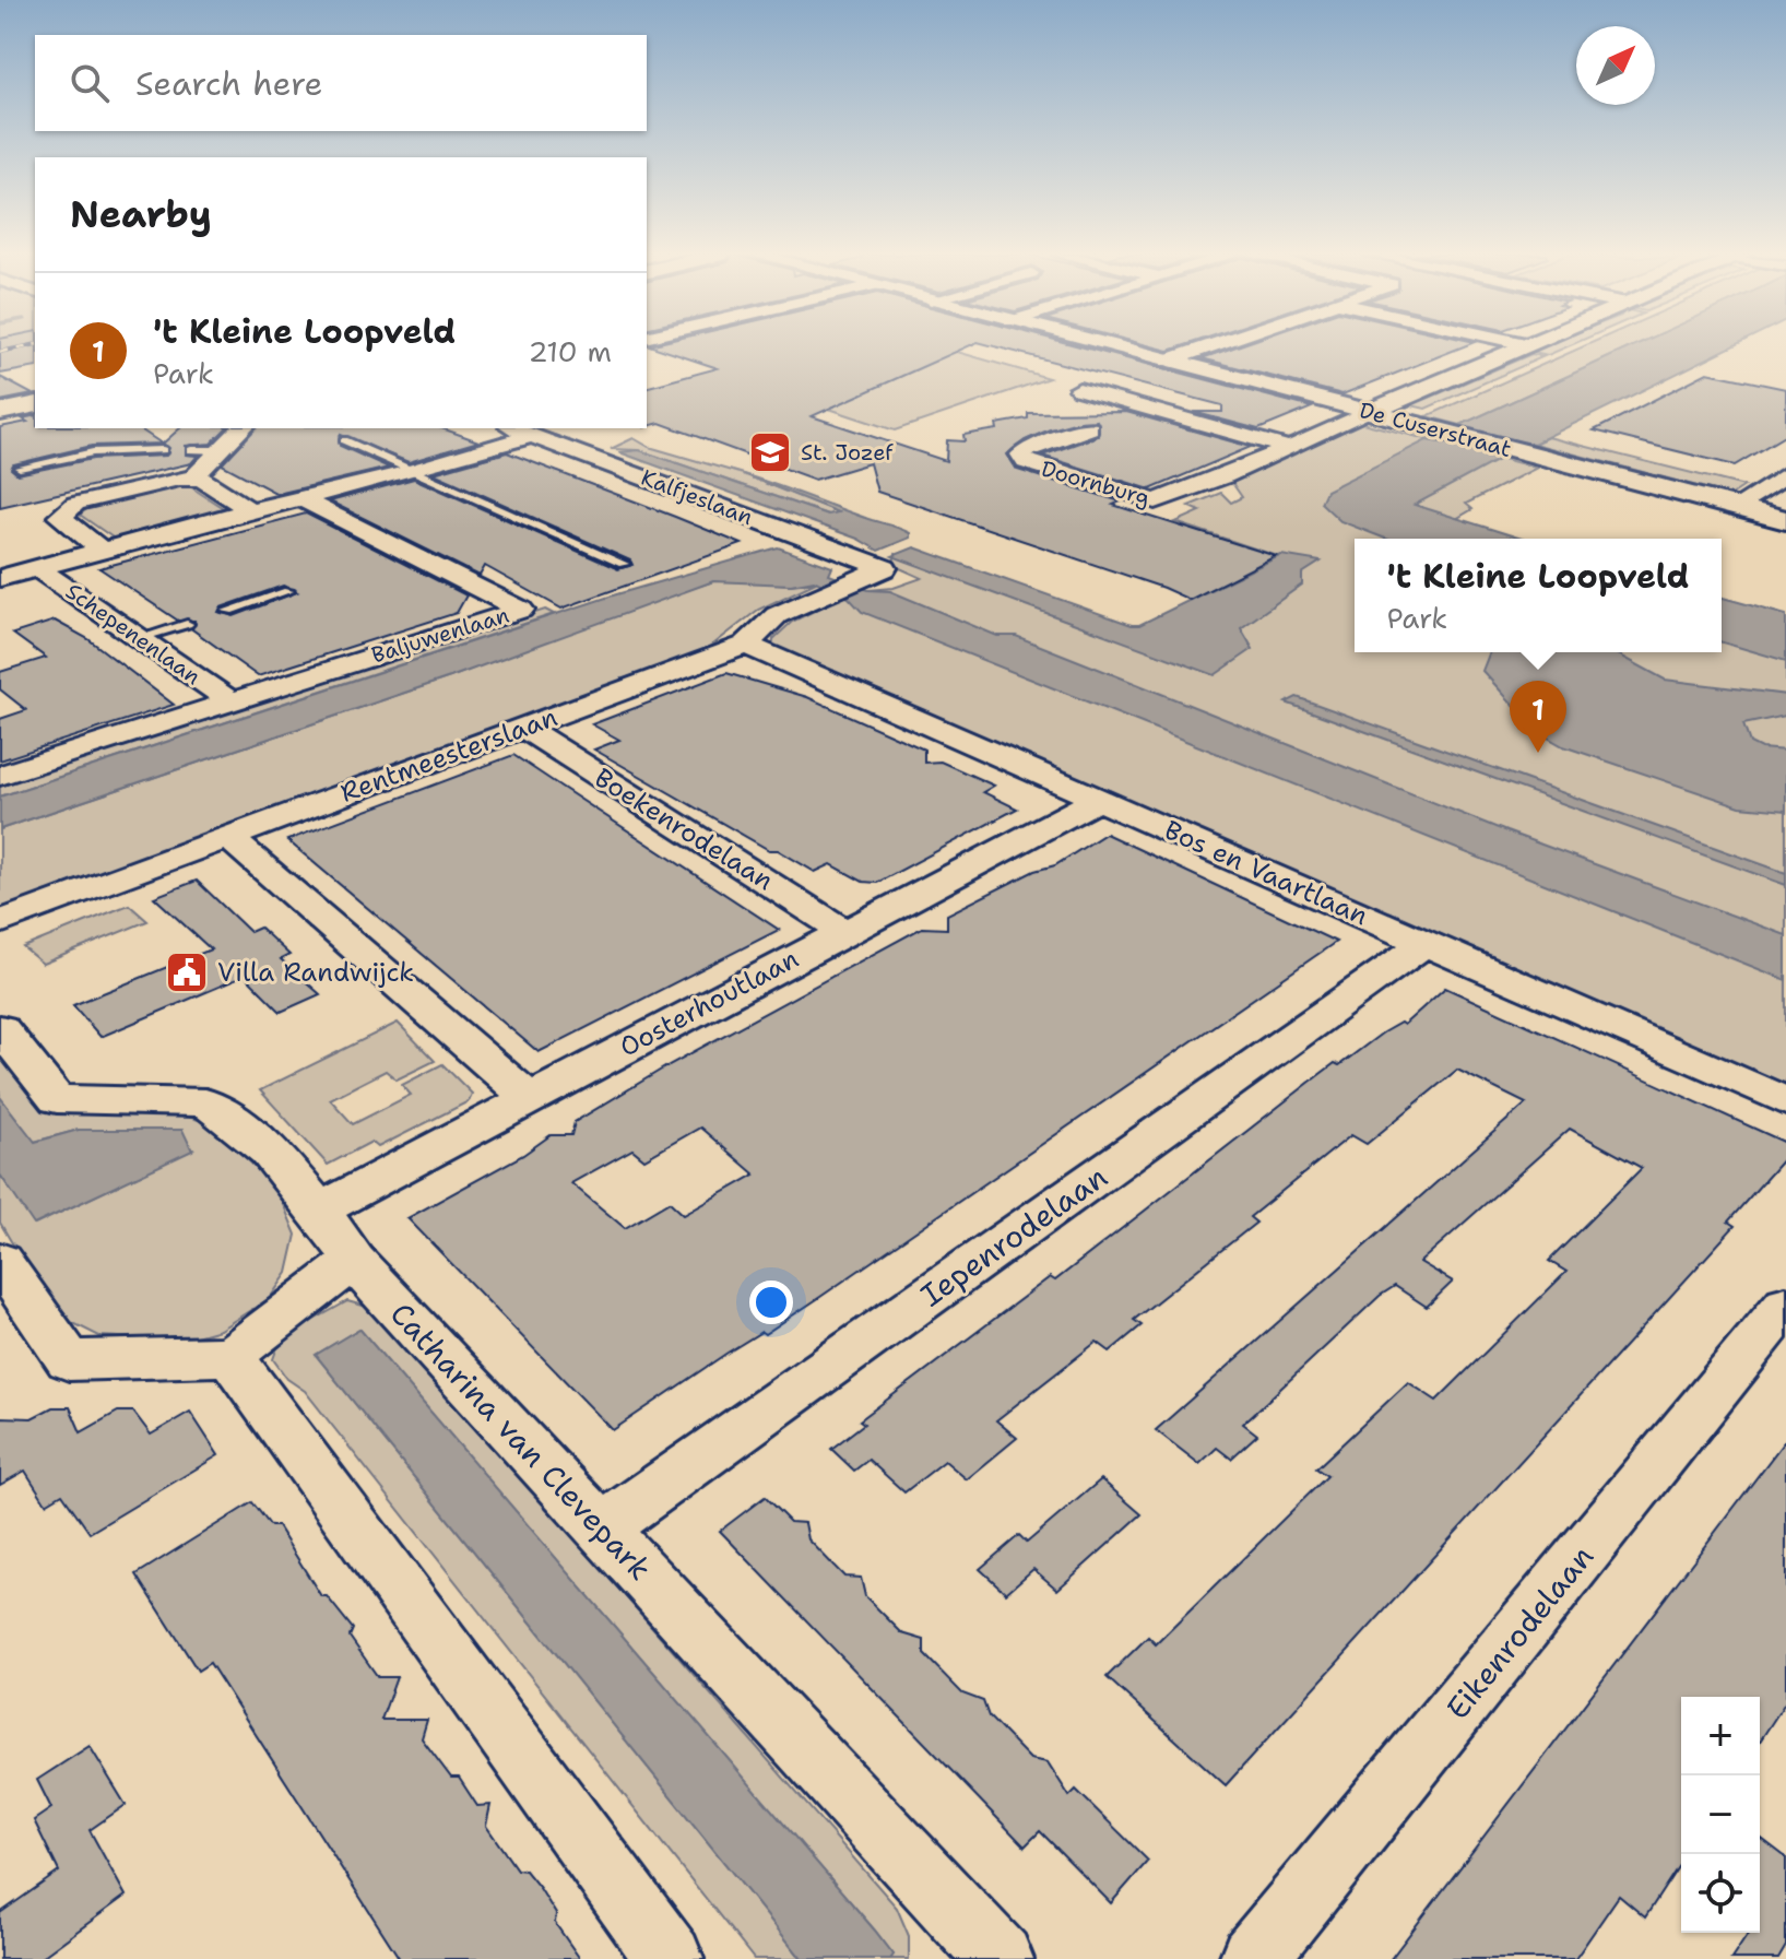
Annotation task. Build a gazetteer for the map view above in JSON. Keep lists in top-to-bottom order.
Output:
{
  "streets": {
    "street": [
      "De Cuserstraat",
      "Doornburg",
      "Kalfjeslaan",
      "Schepenenlaan",
      "Baljuwenlaan",
      "Rentmeesterslaan",
      "Boekenrodelaan",
      "Bos en Vaartlaan",
      "Oosterhoutlaan",
      "Iepenrodelaan",
      "Catharina van Clevepark",
      "Eikenrodelaan"
    ]
  },
  "crossings": [
    ["De Cuserstraat", "Doornburg"],
    ["Kalfjeslaan", "Rentmeesterslaan"],
    ["Schepenenlaan", "Baljuwenlaan"],
    ["Rentmeesterslaan", "Boekenrodelaan"],
    ["Rentmeesterslaan", "Bos en Vaartlaan"],
    ["Boekenrodelaan", "Oosterhoutlaan"],
    ["Bos en Vaartlaan", "Oosterhoutlaan"],
    ["Bos en Vaartlaan", "Iepenrodelaan"],
    ["Oosterhoutlaan", "Catharina van Clevepark"],
    ["Iepenrodelaan", "Catharina van Clevepark"]
  ],
  "places": {
    "school or university": ["St. Jozef"],
    "public building": ["Villa Randwijck"]
  },
  "north": "top right",
  "page": {
    "search": "Search here",
    "heading": "Nearby",
    "list": [
      {
        "mark": "1",
        "name": "'t Kleine Loopveld",
        "note": "Park",
        "value": "210 m"
      }
    ],
    "popup": ["'t Kleine Loopveld", "Park"],
    "pins": "1",
    "map_buttons": ["+", "−"]
  }
}
